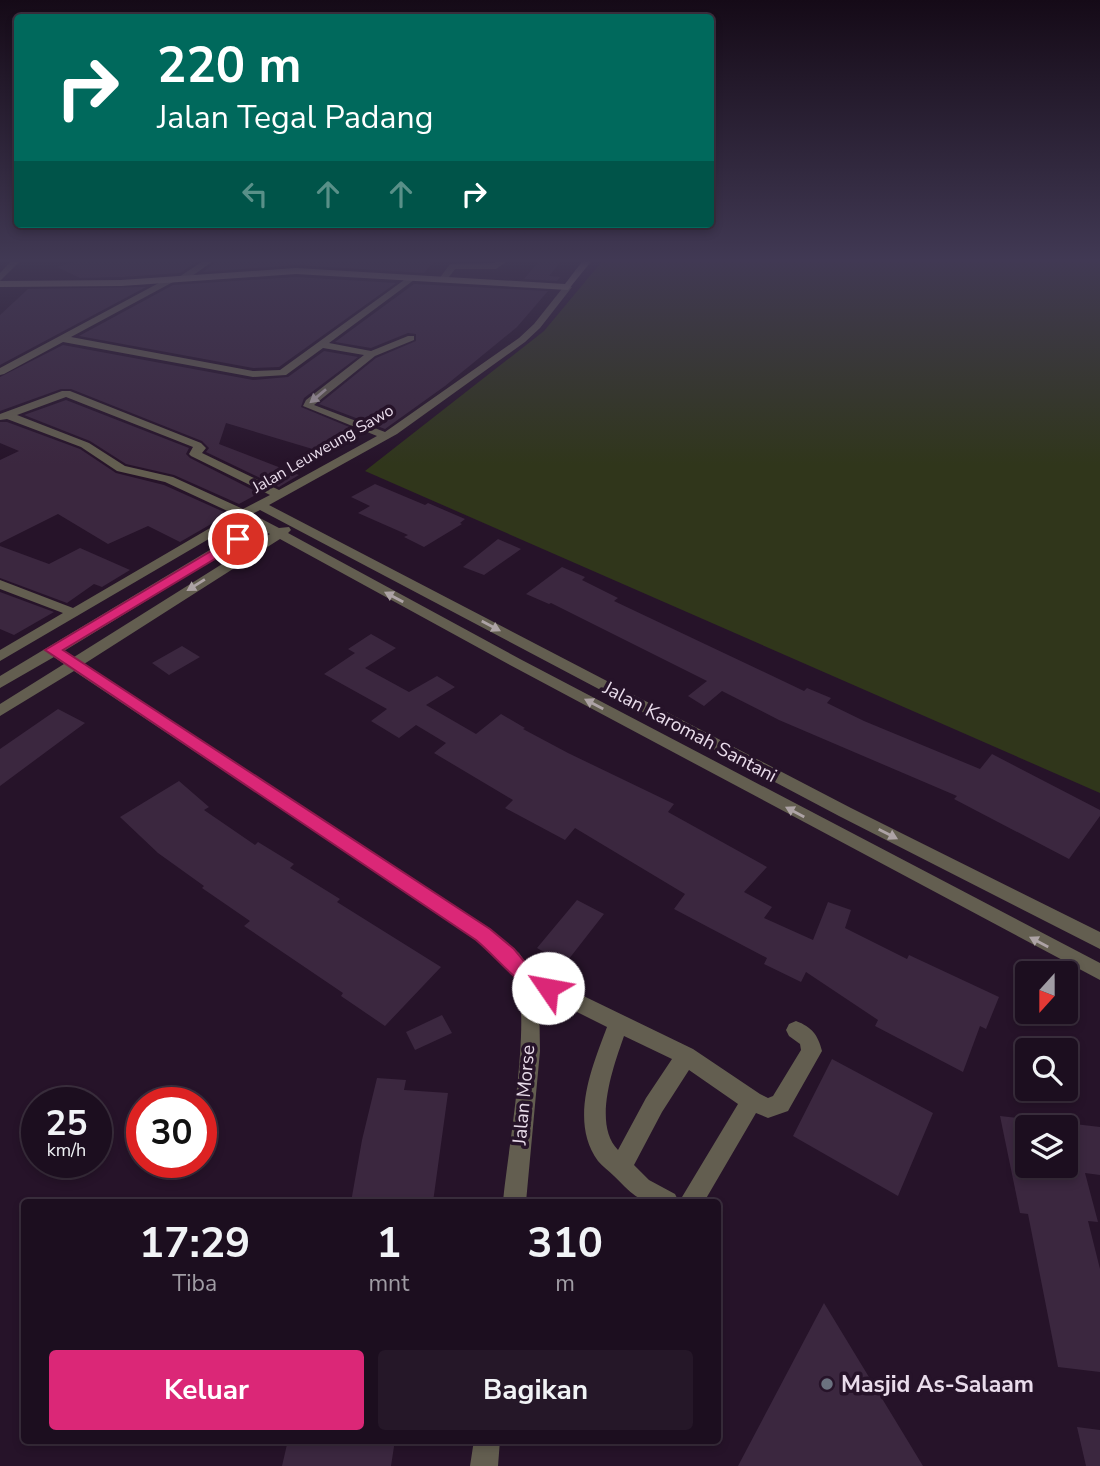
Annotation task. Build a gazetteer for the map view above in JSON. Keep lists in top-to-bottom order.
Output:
{
  "streets": {
    "street": ["Jalan Leuweung Sawo", "Jalan Karomah Santani", "Jalan Morse"]
  },
  "crossings": [
    ["Jalan Leuweung Sawo", "Jalan Karomah Santani"]
  ],
  "places": ["Masjid As-Salaam"],
  "north": "bottom",
  "page": {
    "turn": ["220 m", "Jalan Tegal Padang"],
    "speed": "25 km/h",
    "limit": "30",
    "eta": [
      "17:29",
      "Tiba",
      "1",
      "mnt",
      "310",
      "m"
    ],
    "buttons": ["Keluar", "Bagikan"]
  }
}
